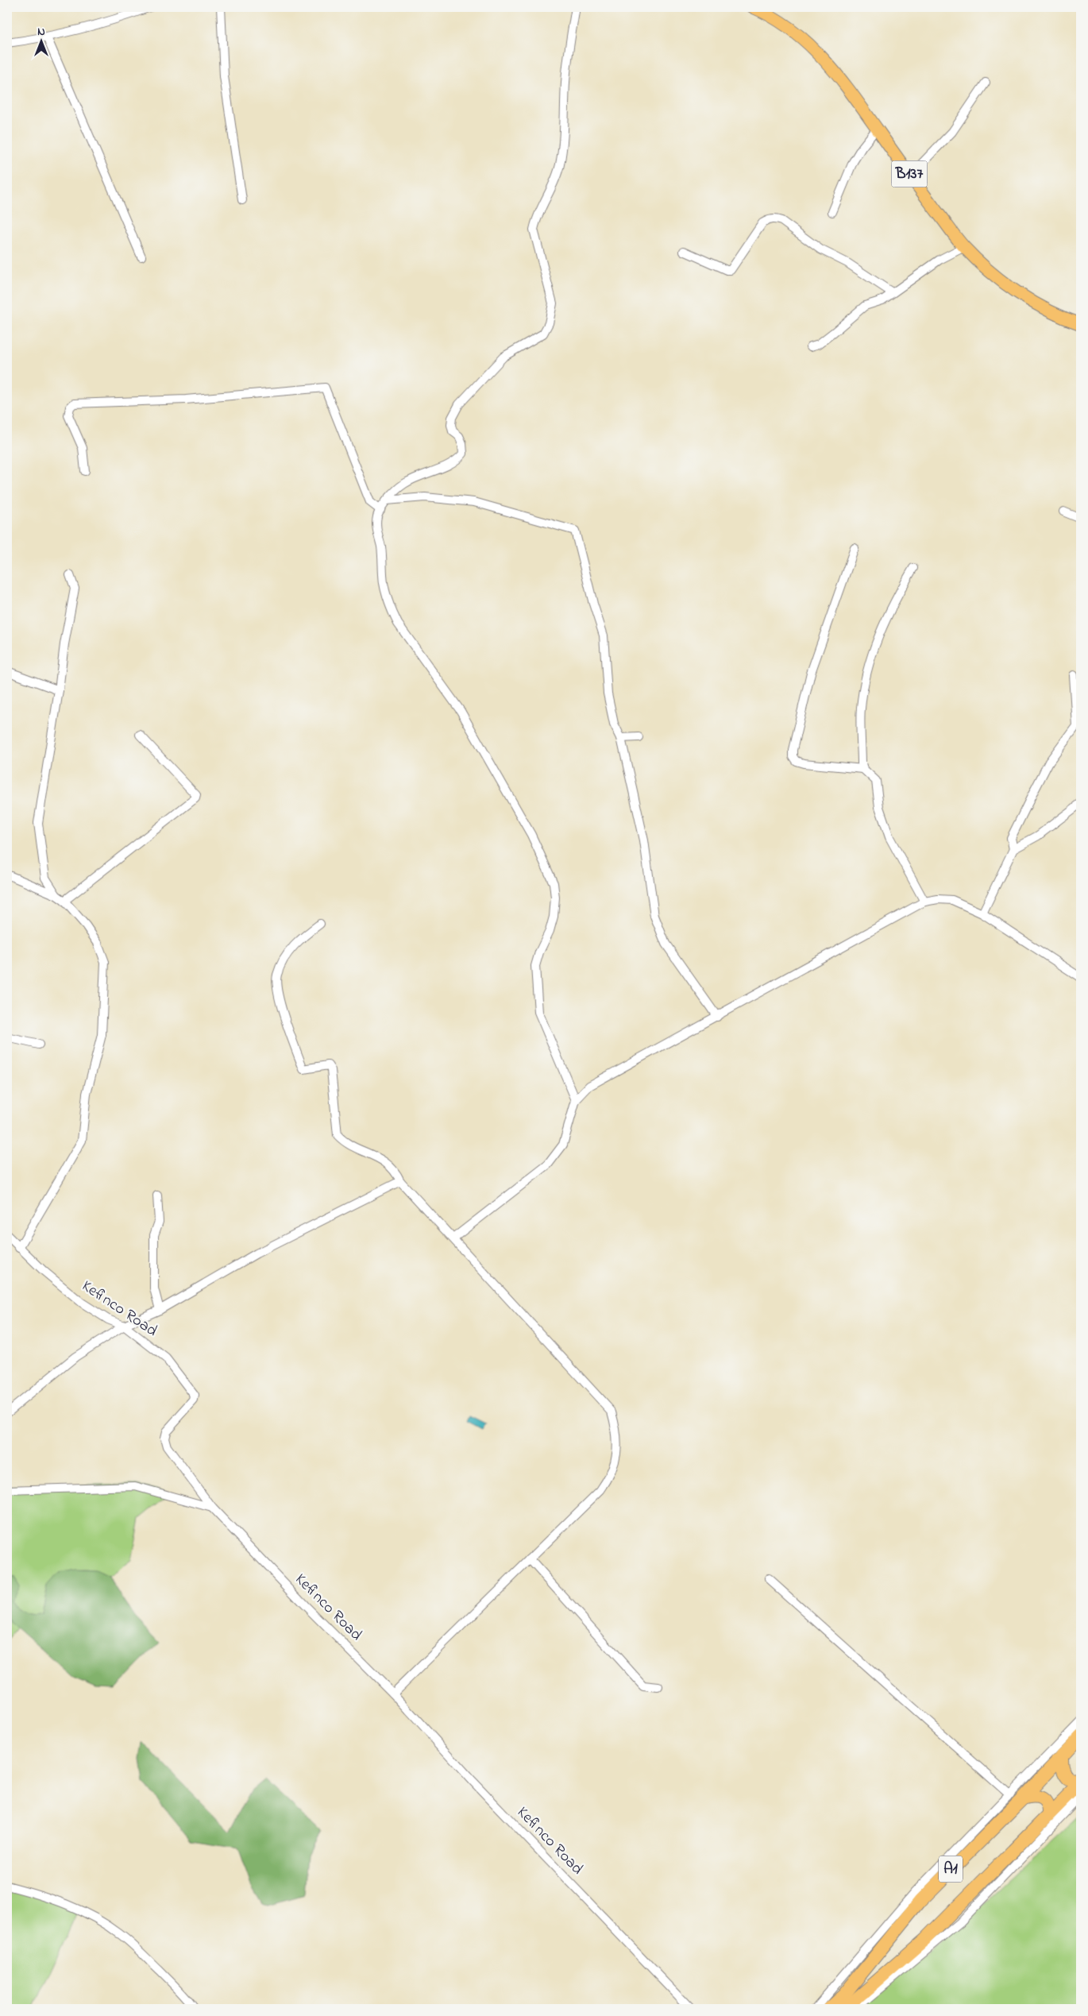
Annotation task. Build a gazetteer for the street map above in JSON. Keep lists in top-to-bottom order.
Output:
{
  "streets": {
    "highway": ["A1"],
    "main road": ["B137"],
    "street": ["Kefinco Road"]
  },
  "north": "top"
}
